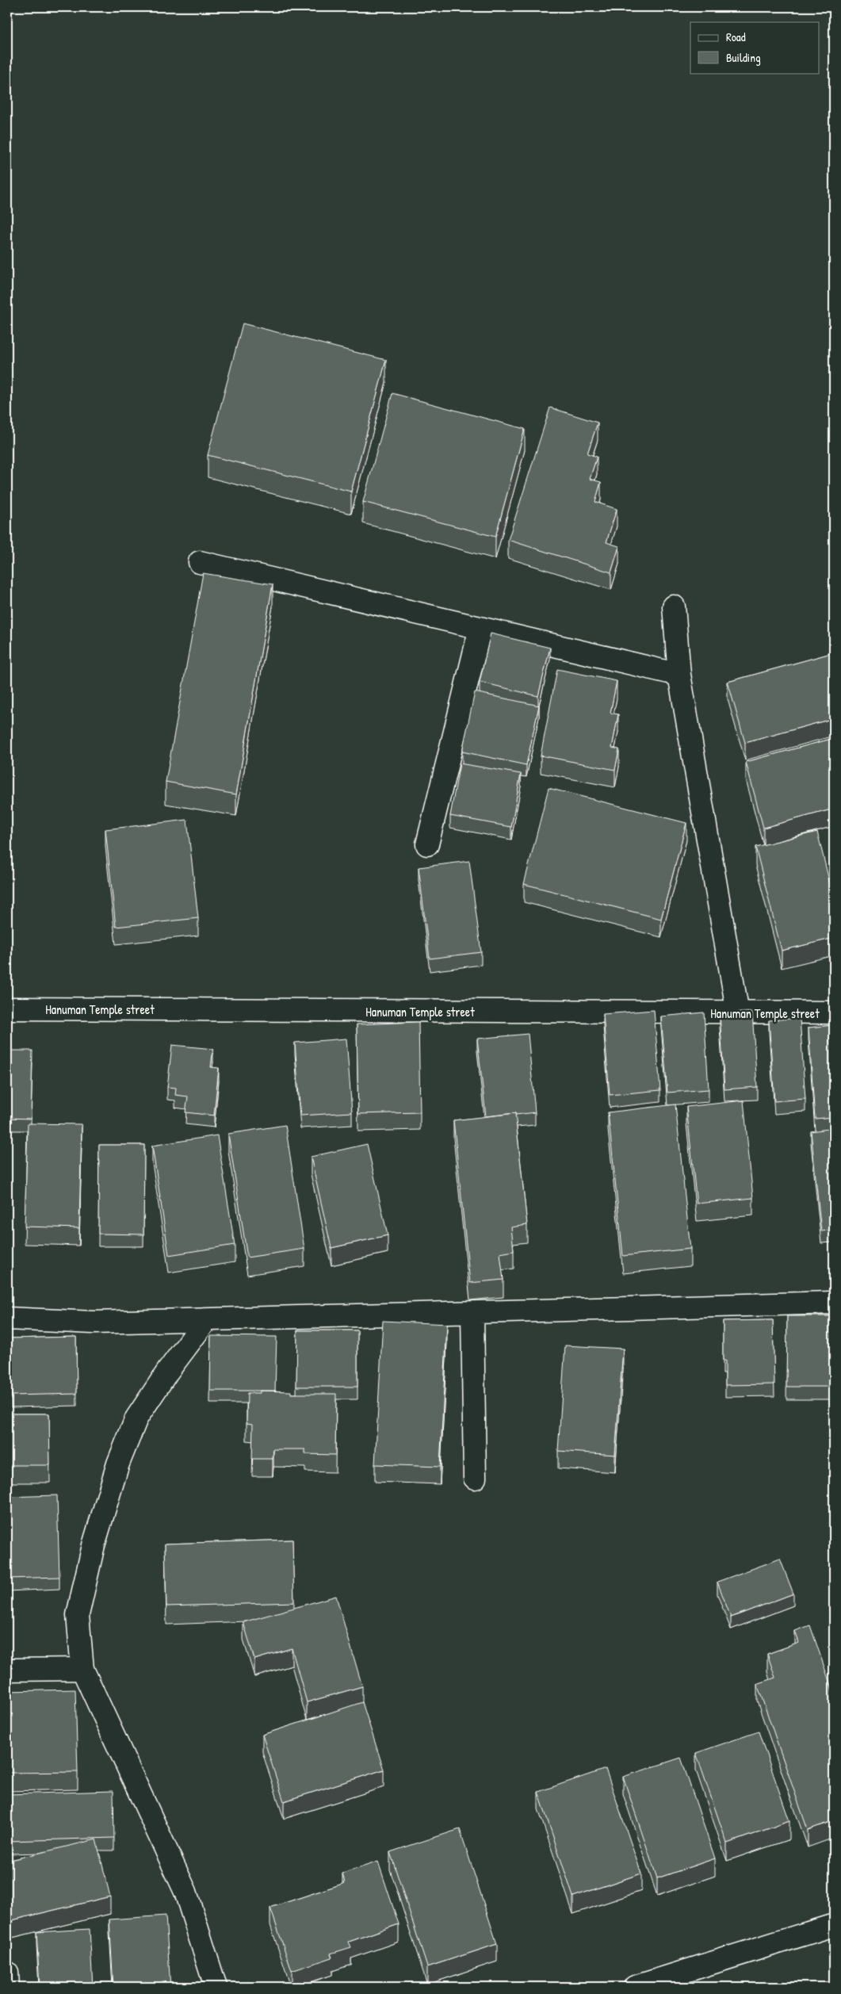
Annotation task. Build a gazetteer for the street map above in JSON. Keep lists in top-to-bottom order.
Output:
{
  "streets": {
    "street": ["Hanuman Temple street"]
  },
  "legend": ["Road", "Building"]
}
